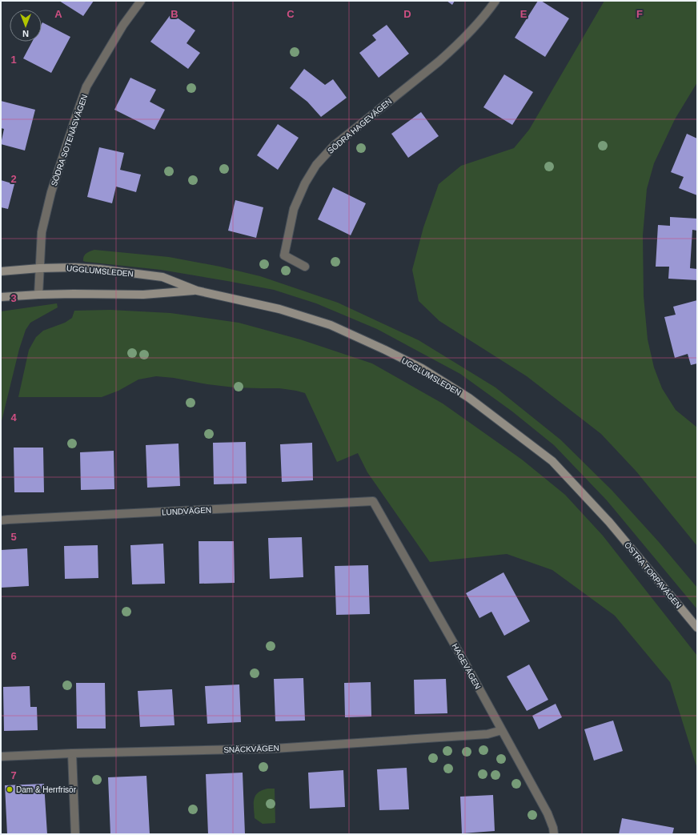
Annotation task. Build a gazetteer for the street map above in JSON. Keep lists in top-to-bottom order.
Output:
{
  "streets": {
    "street": [
      "SÖDRA HAGEVÄGEN",
      "SÖDRA SOTENÄSVÄGEN",
      "UGGLUMSLEDEN",
      "LUNDVÄGEN",
      "ÖSTRA TORPAVÄGEN",
      "HAGEVÄGEN",
      "SNÄCKVÄGEN"
    ]
  },
  "crossings": [
    ["SÖDRA SOTENÄSVÄGEN", "UGGLUMSLEDEN"],
    ["UGGLUMSLEDEN", "ÖSTRA TORPAVÄGEN"],
    ["LUNDVÄGEN", "HAGEVÄGEN"],
    ["HAGEVÄGEN", "SNÄCKVÄGEN"]
  ],
  "places": ["Dam & Herrfrisör"],
  "north": "bottom",
  "grid": {
    "columns": [
      "A",
      "B",
      "C",
      "D",
      "E",
      "F"
    ],
    "rows": [
      "1",
      "2",
      "3",
      "4",
      "5",
      "6",
      "7"
    ]
  }
}
